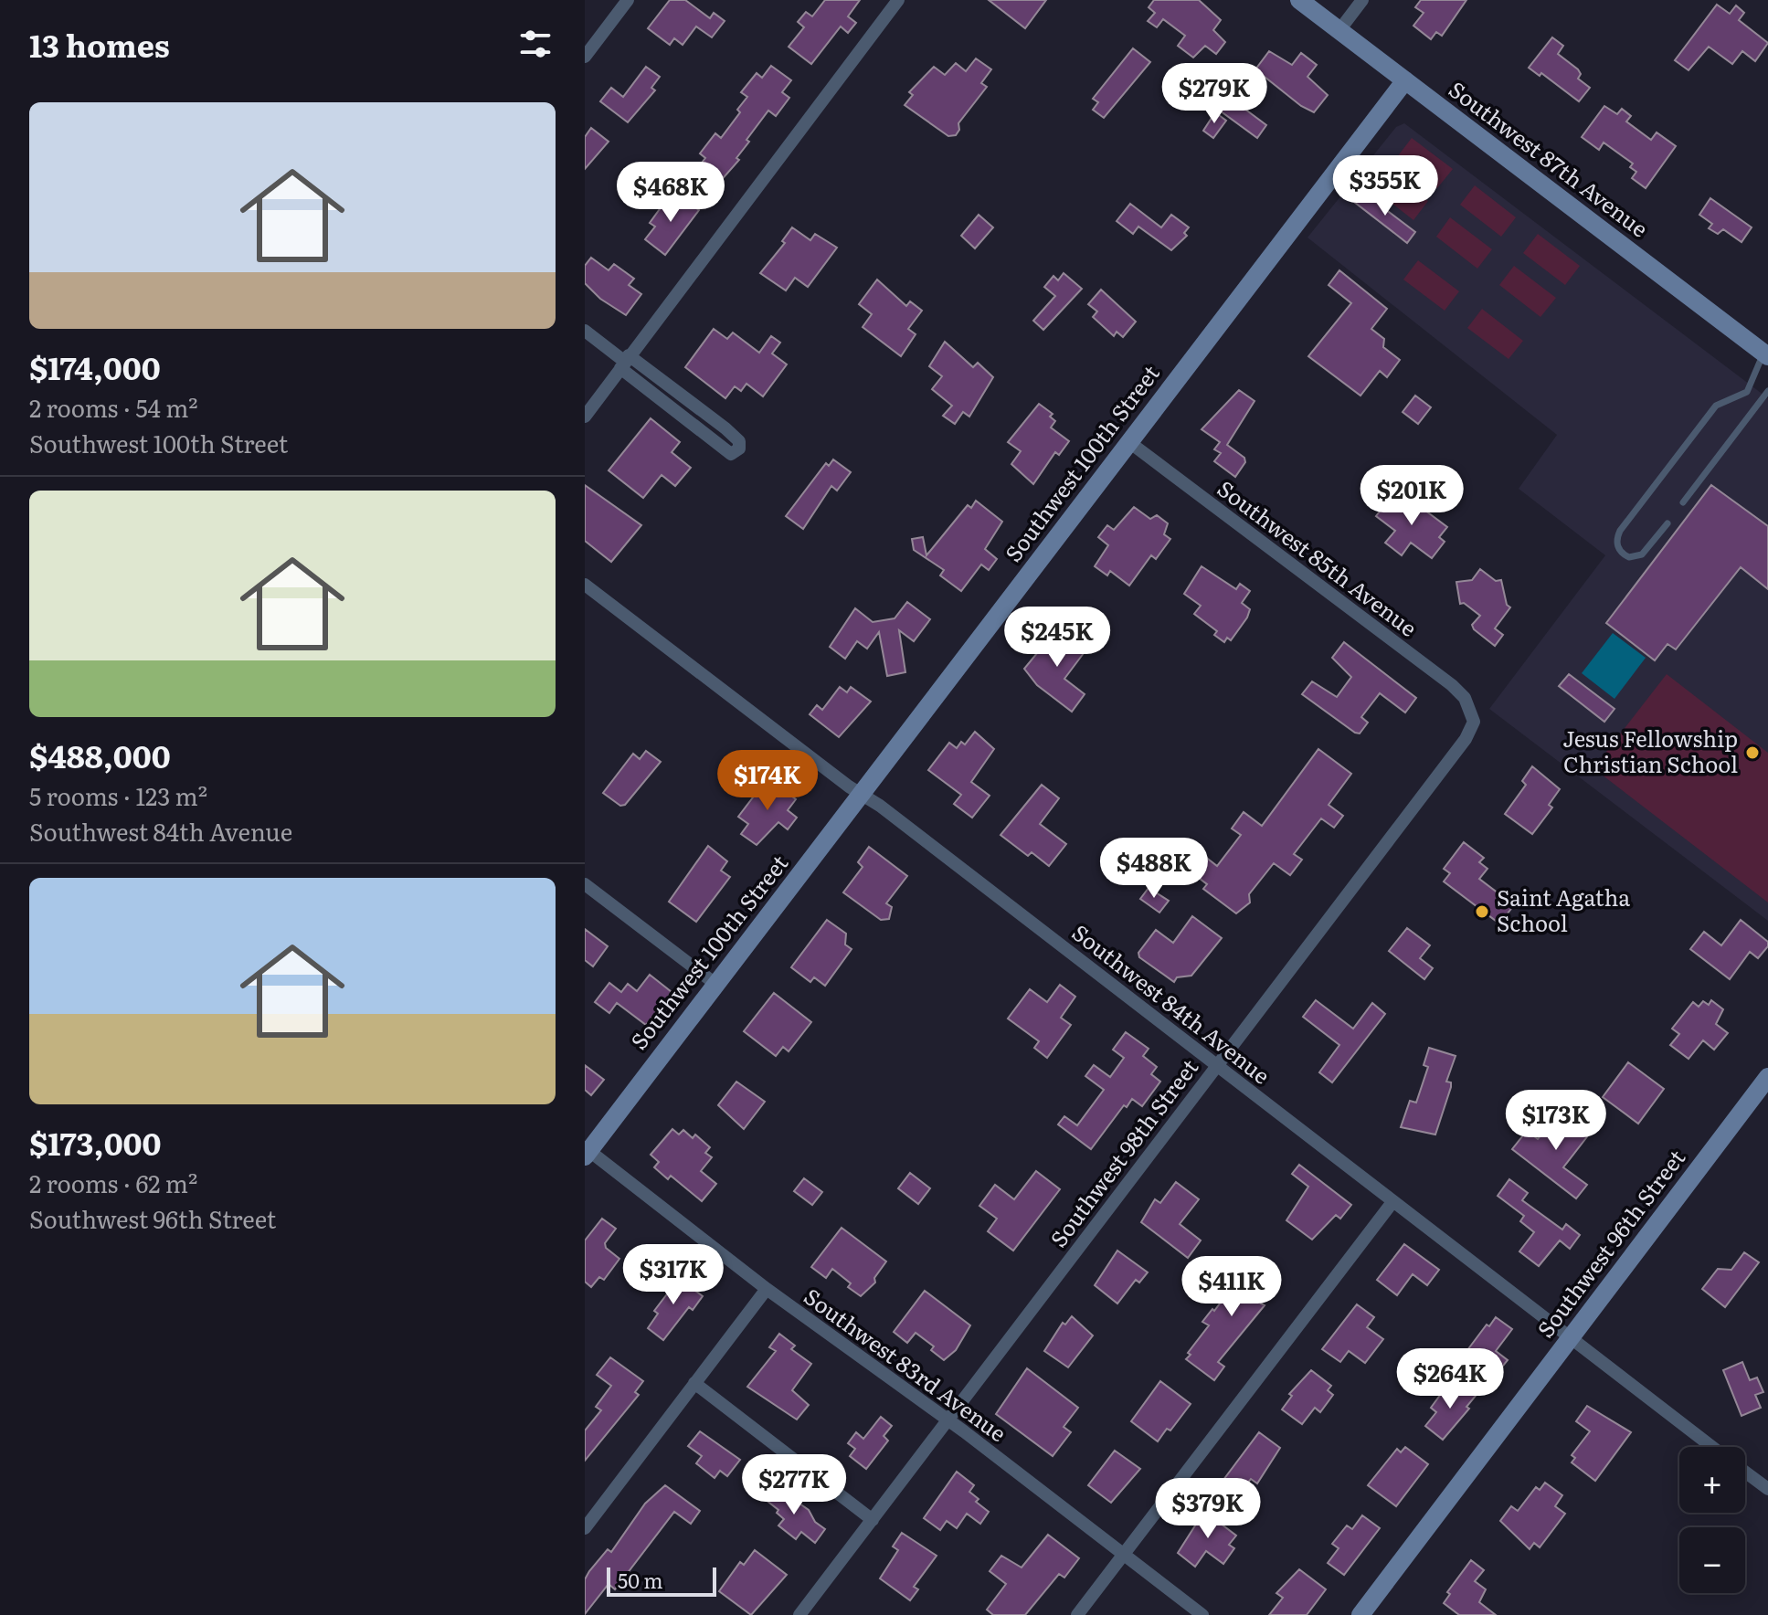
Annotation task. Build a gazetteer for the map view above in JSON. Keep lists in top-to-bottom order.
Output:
{
  "streets": {
    "street": [
      "Southwest 87th Avenue",
      "Southwest 100th Street",
      "Southwest 85th Avenue",
      "Southwest 84th Avenue",
      "Southwest 98th Street",
      "Southwest 96th Street",
      "Southwest 83rd Avenue"
    ]
  },
  "crossings": [
    ["Southwest 87th Avenue", "Southwest 100th Street"],
    ["Southwest 100th Street", "Southwest 85th Avenue"],
    ["Southwest 100th Street", "Southwest 84th Avenue"],
    ["Southwest 100th Street", "Southwest 83rd Avenue"],
    ["Southwest 85th Avenue", "Southwest 98th Street"],
    ["Southwest 84th Avenue", "Southwest 98th Street"],
    ["Southwest 84th Avenue", "Southwest 96th Street"],
    ["Southwest 98th Street", "Southwest 83rd Avenue"]
  ],
  "places": ["Jesus Fellowship Christian School", "Saint Agatha School"],
  "scale_bar": "50 m",
  "page": {
    "heading": "13 homes",
    "price": [
      "$279K",
      "$355K",
      "$468K",
      "$201K",
      "$245K",
      "$174K",
      "$488K",
      "$173K",
      "$317K",
      "$411K",
      "$264K",
      "$277K",
      "$379K"
    ],
    "list": [
      {
        "name": "$174,000",
        "note": "2 rooms · 54 m² · Southwest 100th Street"
      },
      {
        "name": "$488,000",
        "note": "5 rooms · 123 m² · Southwest 84th Avenue"
      },
      {
        "name": "$173,000",
        "note": "2 rooms · 62 m² · Southwest 96th Street"
      }
    ],
    "map_buttons": ["+", "−"],
    "scale": "50 m"
  }
}
